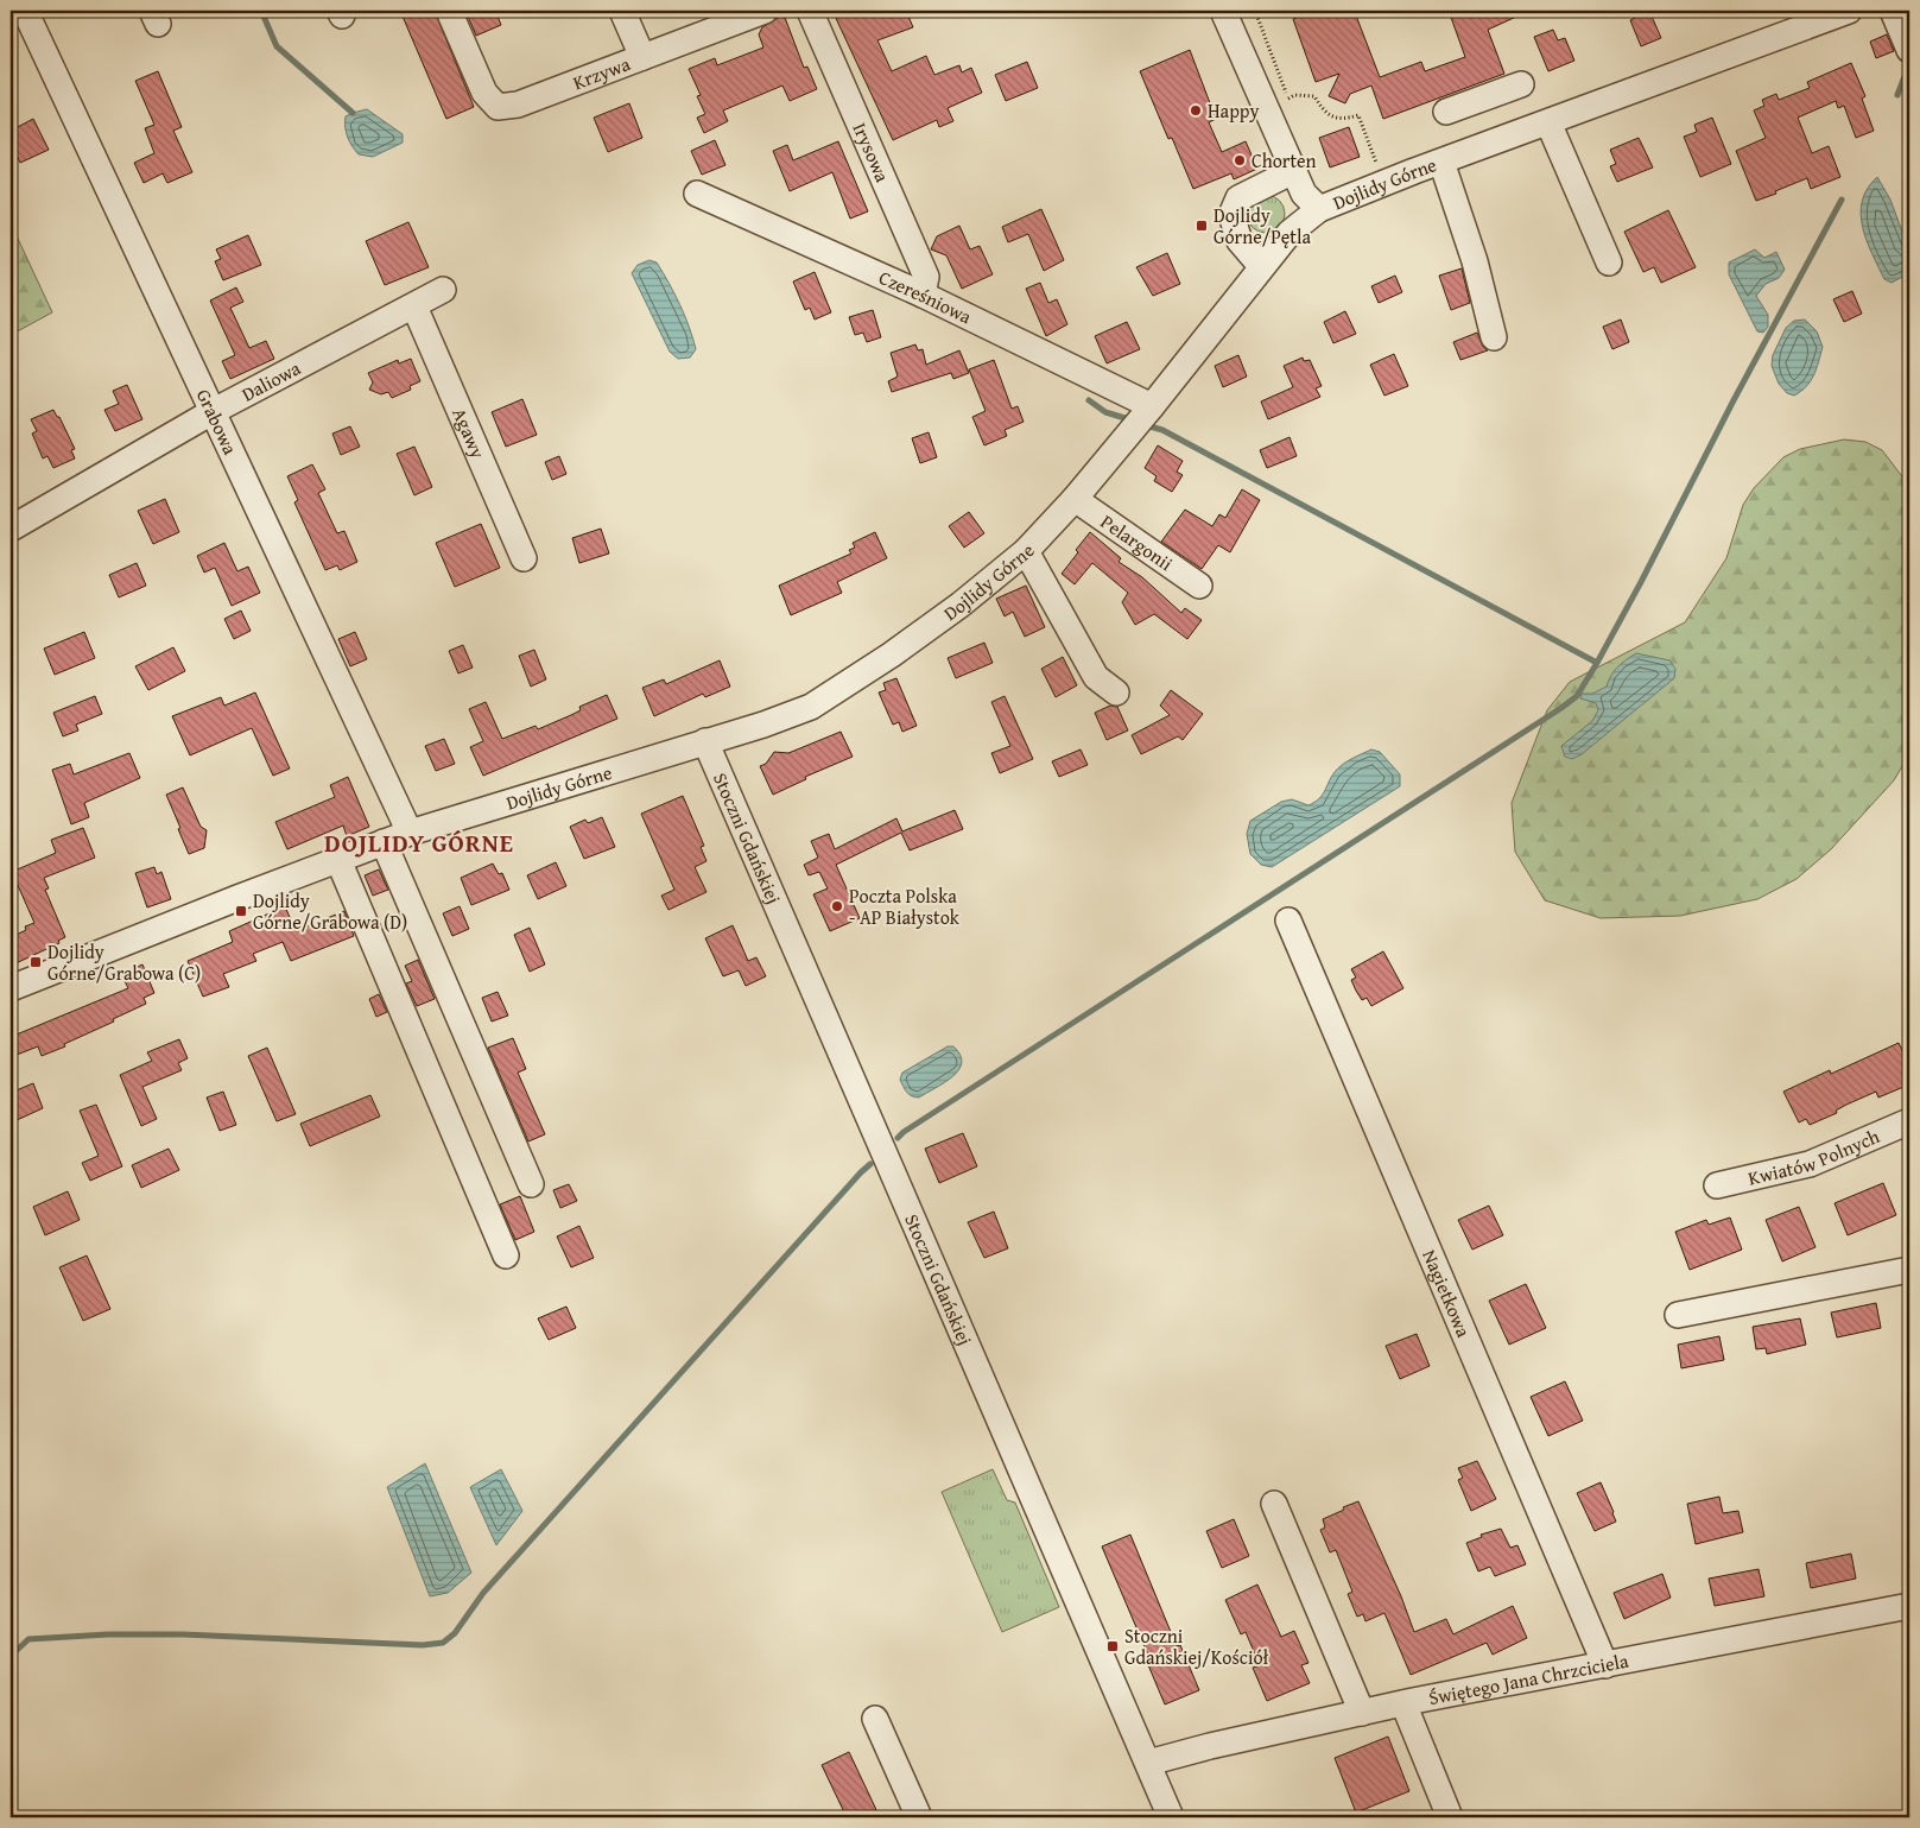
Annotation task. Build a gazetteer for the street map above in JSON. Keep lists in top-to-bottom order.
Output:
{
  "streets": {
    "street": [
      "Krzywa",
      "Irysowa",
      "Dojlidy Górne",
      "Czereśniowa",
      "Daliowa",
      "Grabowa",
      "Agawy",
      "Pelargonii",
      "Stoczni Gdańskiej",
      "Kwiatów Polnych",
      "Nagietkowa",
      "Świętego Jana Chrzciciela"
    ]
  },
  "crossings": [
    ["Irysowa", "Czereśniowa"],
    ["Dojlidy Górne", "Czereśniowa"],
    ["Dojlidy Górne", "Grabowa"],
    ["Dojlidy Górne", "Pelargonii"],
    ["Dojlidy Górne", "Stoczni Gdańskiej"],
    ["Daliowa", "Grabowa"],
    ["Daliowa", "Agawy"],
    ["Stoczni Gdańskiej", "Świętego Jana Chrzciciela"],
    ["Nagietkowa", "Świętego Jana Chrzciciela"]
  ],
  "districts": ["DOJLIDY GÓRNE"],
  "places": {
    "other": ["Happy", "Chorten", "Poczta Polska - AP Białystok"],
    "transit": [
      "Dojlidy Górne/Pętla",
      "Dojlidy Górne/Grabowa (D)",
      "Dojlidy Górne/Grabowa (C)",
      "Stoczni Gdańskiej/Kościół"
    ]
  }
}
